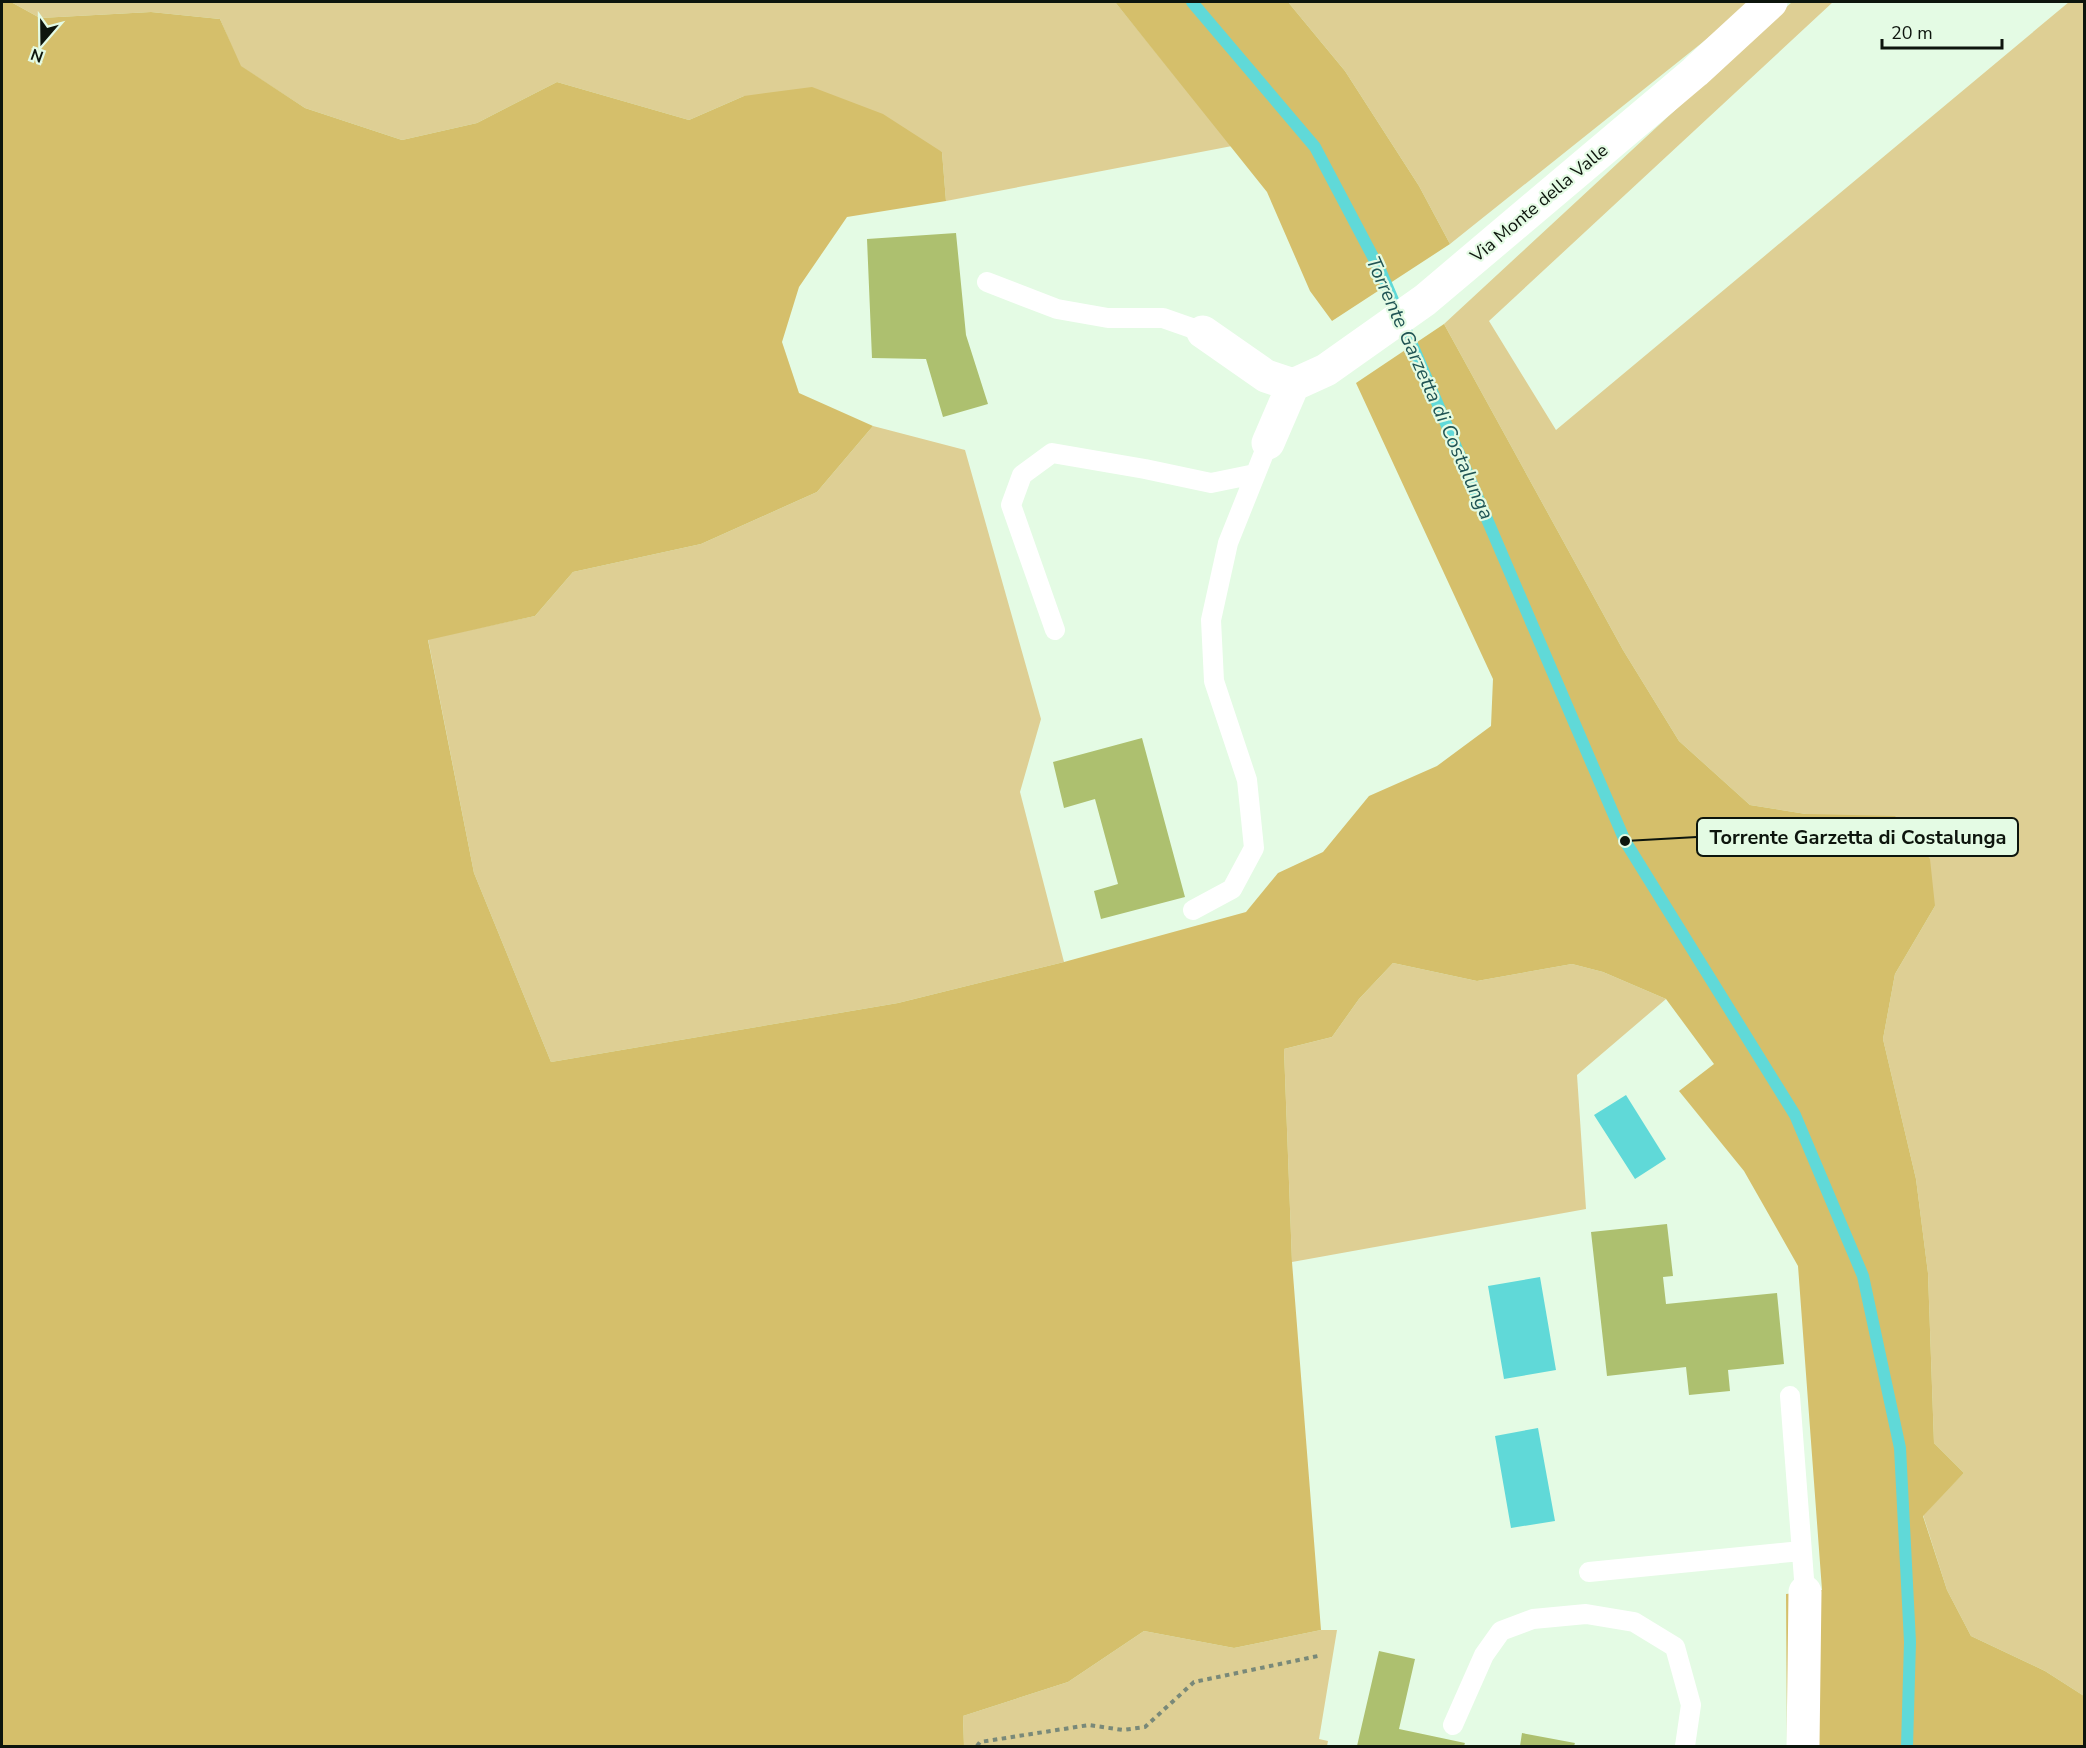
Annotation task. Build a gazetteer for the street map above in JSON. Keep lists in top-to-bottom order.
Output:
{
  "streets": {
    "street": ["Via Monte della Valle"]
  },
  "water": ["Torrente Garzetta di Costalunga"],
  "places": ["Torrente Garzetta di Costalunga"],
  "scale_bar": "20 m",
  "north": "bottom"
}
